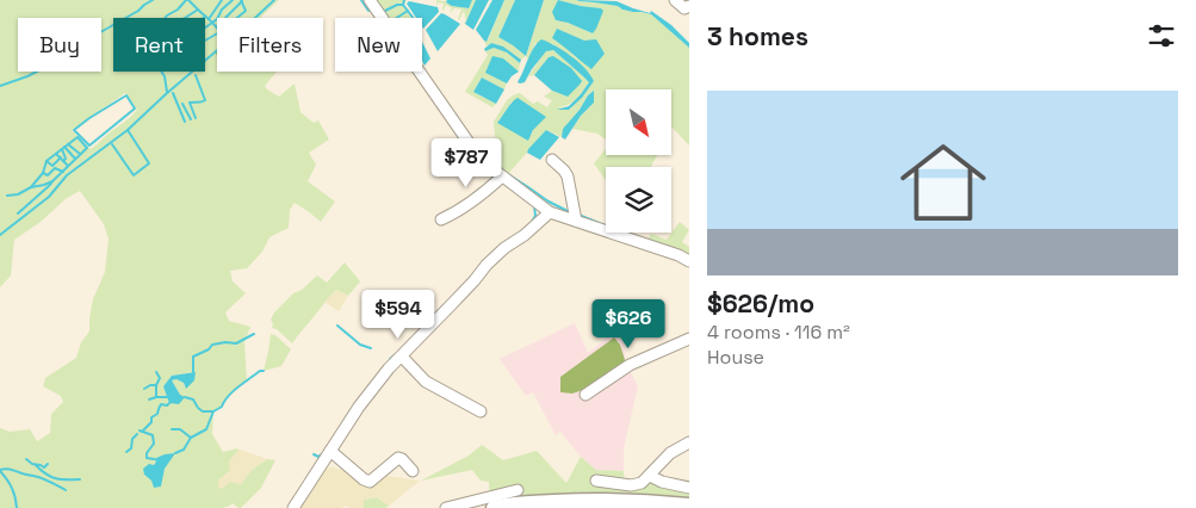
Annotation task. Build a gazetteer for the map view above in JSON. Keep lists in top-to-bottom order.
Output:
{
  "north": "bottom right",
  "page": {
    "heading": "3 homes",
    "chip": [
      "Buy",
      "Rent",
      "Filters",
      "New"
    ],
    "list": [
      {
        "name": "$626/mo",
        "note": "4 rooms · 116 m² · House"
      }
    ],
    "price": ["$787", "$594", "$626"]
  }
}
